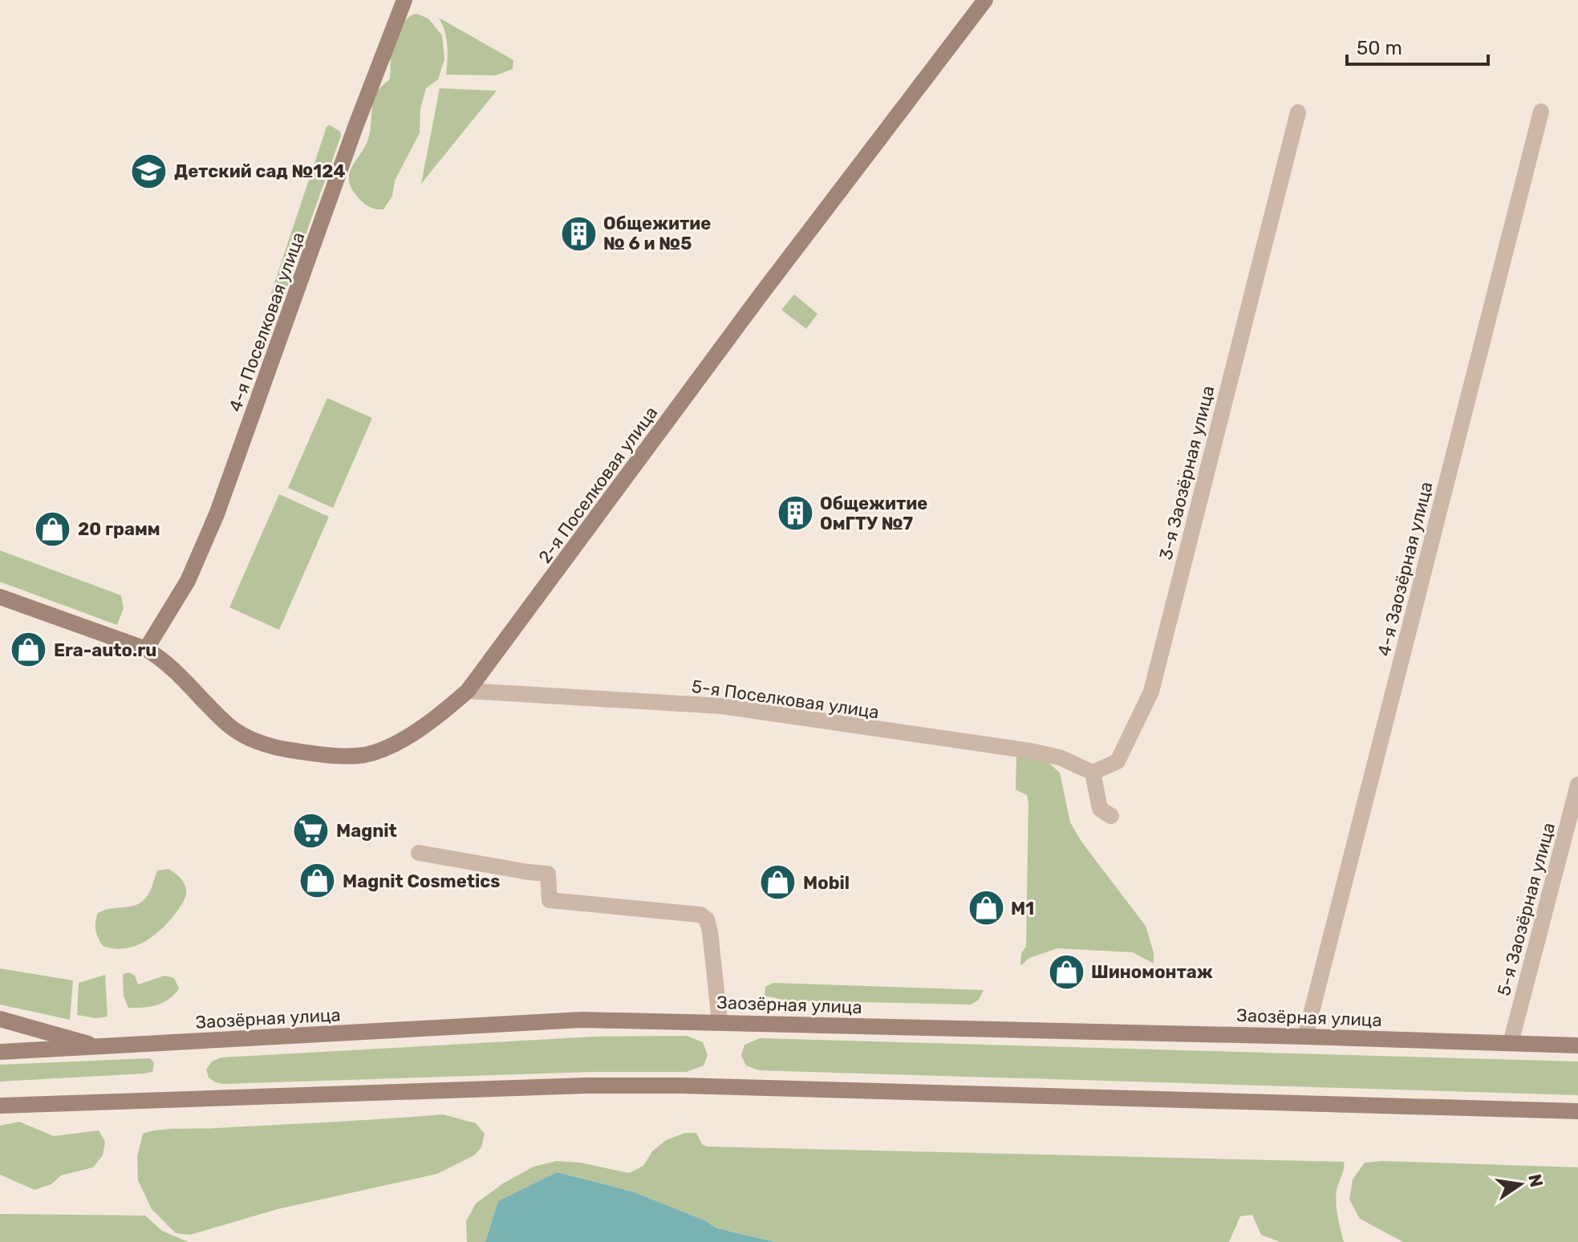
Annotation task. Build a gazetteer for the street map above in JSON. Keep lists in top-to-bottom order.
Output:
{
  "streets": {
    "main road": ["4-я Поселковая улица", "2-я Поселковая улица", "Заозёрная улица"],
    "street": [
      "3-я Заозёрная улица",
      "4-я Заозёрная улица",
      "5-я Поселковая улица",
      "5-я Заозёрная улица"
    ]
  },
  "crossings": [
    ["4-я Поселковая улица", "2-я Поселковая улица"],
    ["3-я Заозёрная улица", "5-я Поселковая улица"],
    ["2-я Поселковая улица", "5-я Поселковая улица"],
    ["4-я Заозёрная улица", "Заозёрная улица"],
    ["5-я Заозёрная улица", "Заозёрная улица"]
  ],
  "places": {
    "school or university": ["Детский сад №124"],
    "building": ["Общежитие № 6 и №5", "Общежитие ОмГТУ №7"],
    "shop": [
      "20 грамм",
      "Era-auto.ru",
      "Magnit Cosmetics",
      "Mobil",
      "М1",
      "Шиномонтаж"
    ],
    "supermarket": ["Magnit"]
  },
  "scale_bar": "50 m",
  "north": "right"
}
